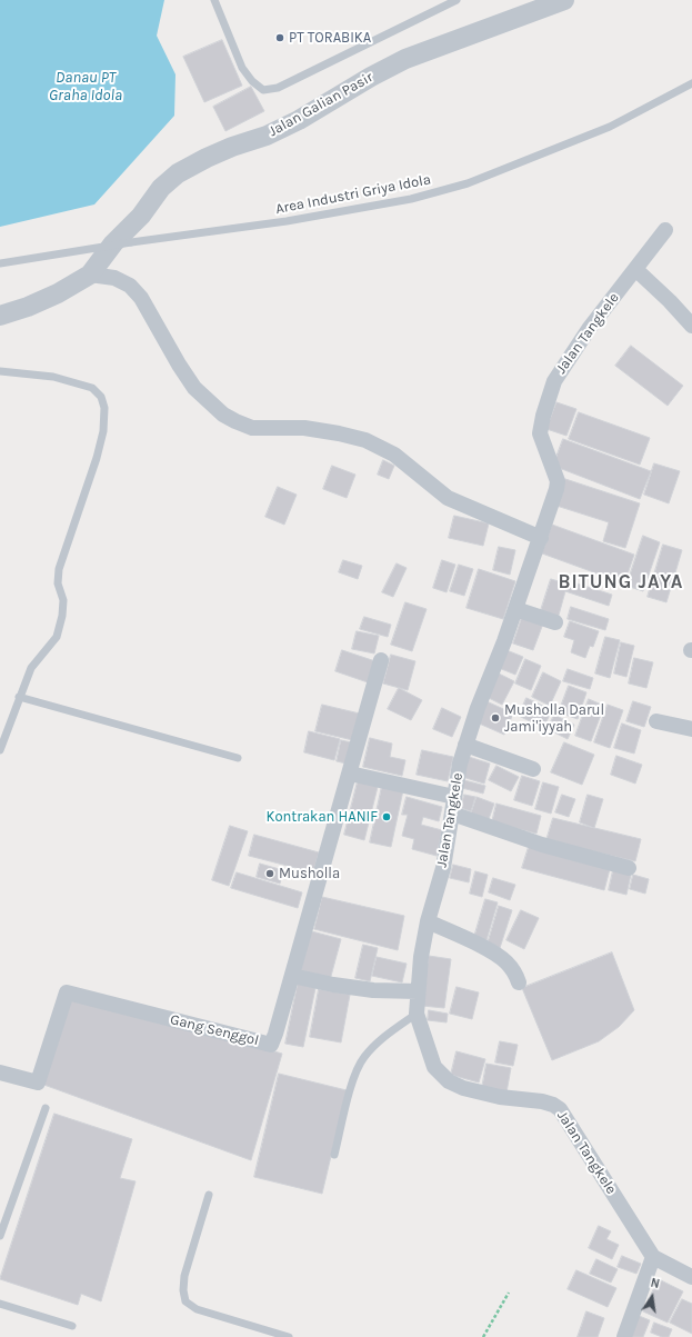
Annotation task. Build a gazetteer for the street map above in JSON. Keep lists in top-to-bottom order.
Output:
{
  "streets": {
    "street": ["Jalan Galian Pasir", "Jalan Tangkele", "Gang Senggol"],
    "lane": ["Area Industri Griya Idola"]
  },
  "districts": ["BITUNG JAYA"],
  "water": ["Danau PT Graha Idola"],
  "places": [
    "PT TORABIKA",
    "Musholla Darul Jami'iyyah",
    "Kontrakan HANIF",
    "Musholla"
  ],
  "north": "top"
}
